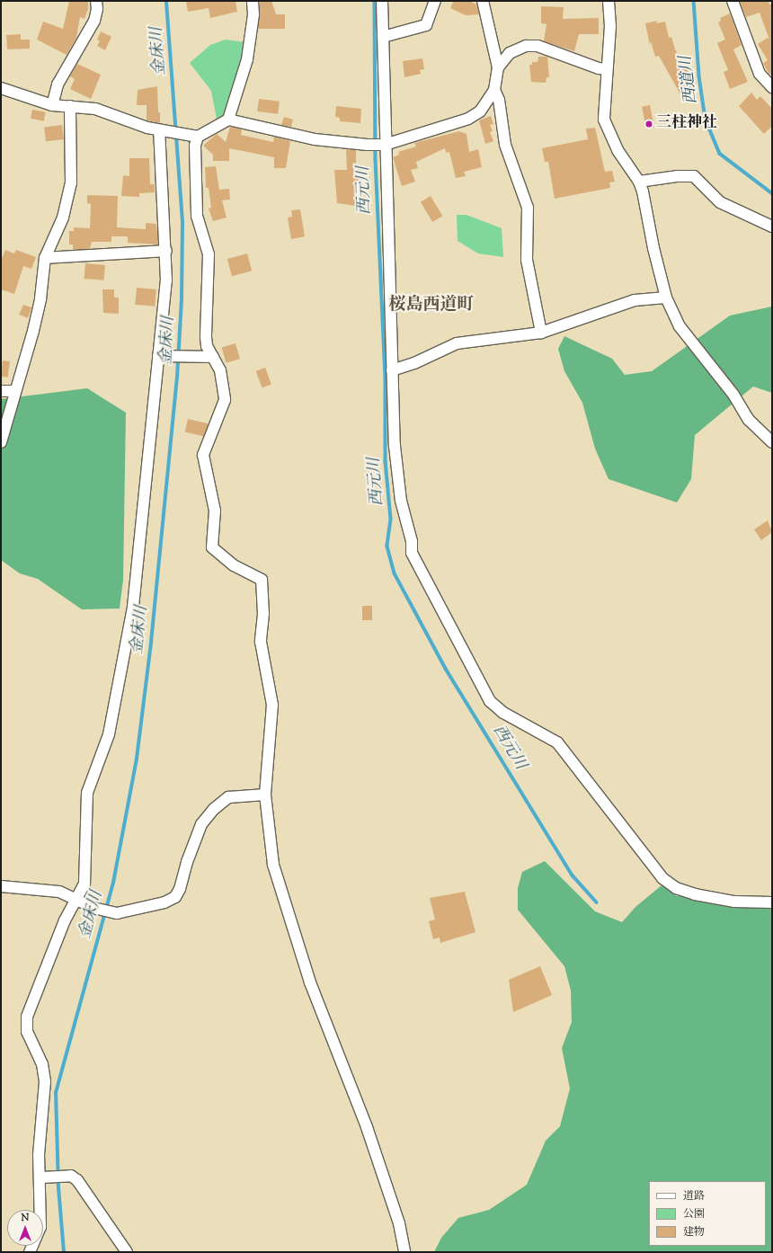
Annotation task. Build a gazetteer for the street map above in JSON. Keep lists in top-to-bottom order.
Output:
{
  "districts": ["桜島西道町"],
  "water": ["金床川", "西道川", "西元川"],
  "places": ["三柱神社"],
  "legend": ["道路", "公園", "建物"],
  "north": "top"
}
